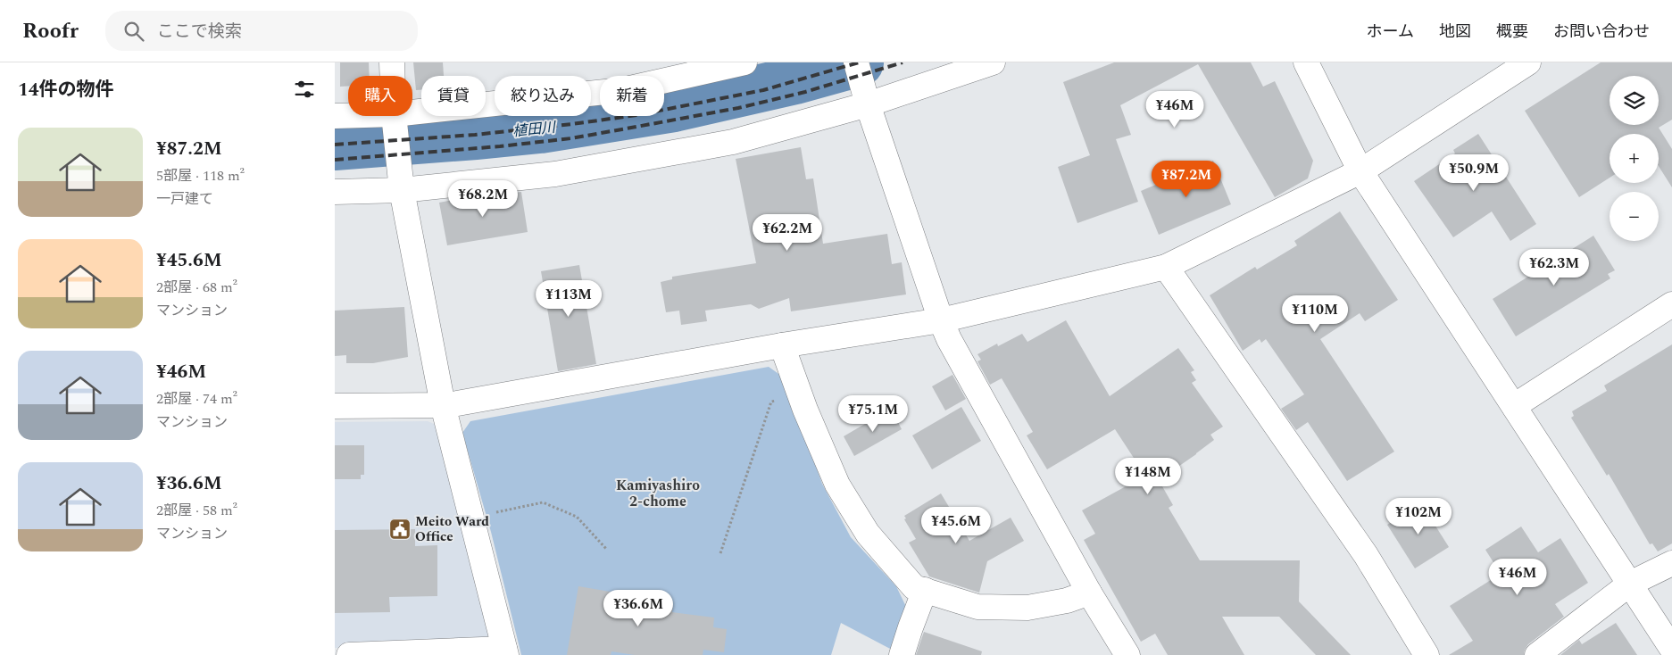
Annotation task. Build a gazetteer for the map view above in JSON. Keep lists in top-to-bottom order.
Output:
{
  "districts": ["Kamiyashiro 2-chome"],
  "water": ["植田川"],
  "places": {
    "public building": ["Meito Ward Office"]
  },
  "page": {
    "header": "Roofr",
    "search": "ここで検索",
    "nav": [
      "ホーム",
      "地図",
      "概要",
      "お問い合わせ"
    ],
    "heading": "14件の物件",
    "map_buttons": ["+", "−"],
    "chip": [
      "購入",
      "賃貸",
      "絞り込み",
      "新着"
    ],
    "price": [
      "¥46M",
      "¥50.9M",
      "¥87.2M",
      "¥68.2M",
      "¥62.2M",
      "¥62.3M",
      "¥113M",
      "¥110M",
      "¥75.1M",
      "¥148M",
      "¥102M",
      "¥45.6M",
      "¥46M",
      "¥36.6M"
    ],
    "list": [
      {
        "name": "¥87.2M",
        "note": "5部屋 · 118 m² · 一戸建て"
      },
      {
        "name": "¥45.6M",
        "note": "2部屋 · 68 m² · マンション"
      },
      {
        "name": "¥46M",
        "note": "2部屋 · 74 m² · マンション"
      },
      {
        "name": "¥36.6M",
        "note": "2部屋 · 58 m² · マンション"
      }
    ]
  }
}
